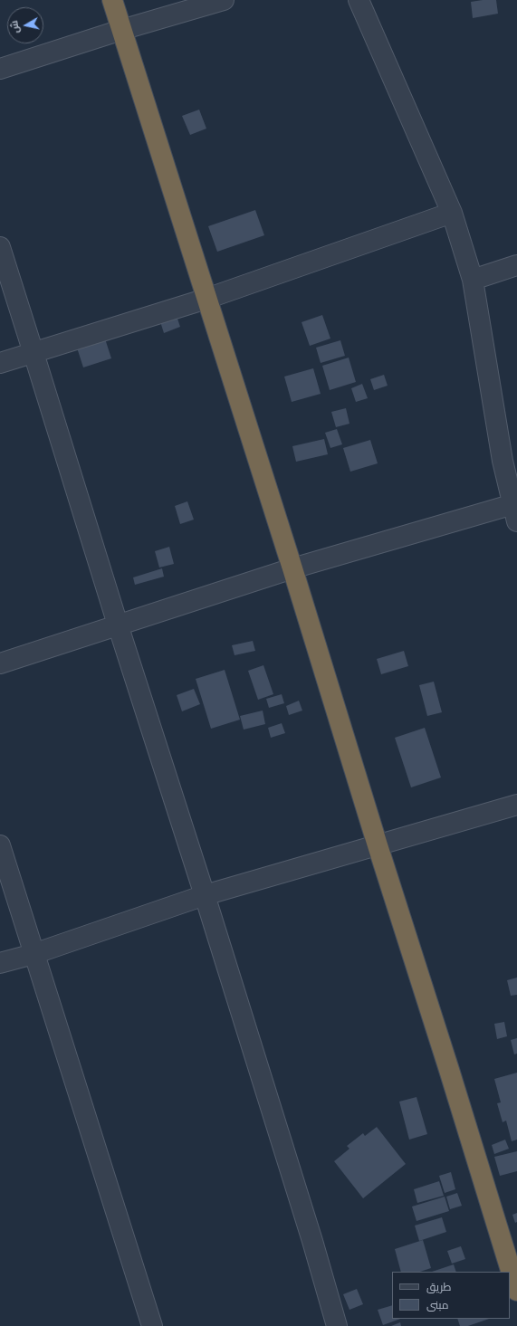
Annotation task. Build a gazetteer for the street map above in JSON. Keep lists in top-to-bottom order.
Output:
{
  "legend": ["طريق", "مبنى"],
  "north": "left"
}
